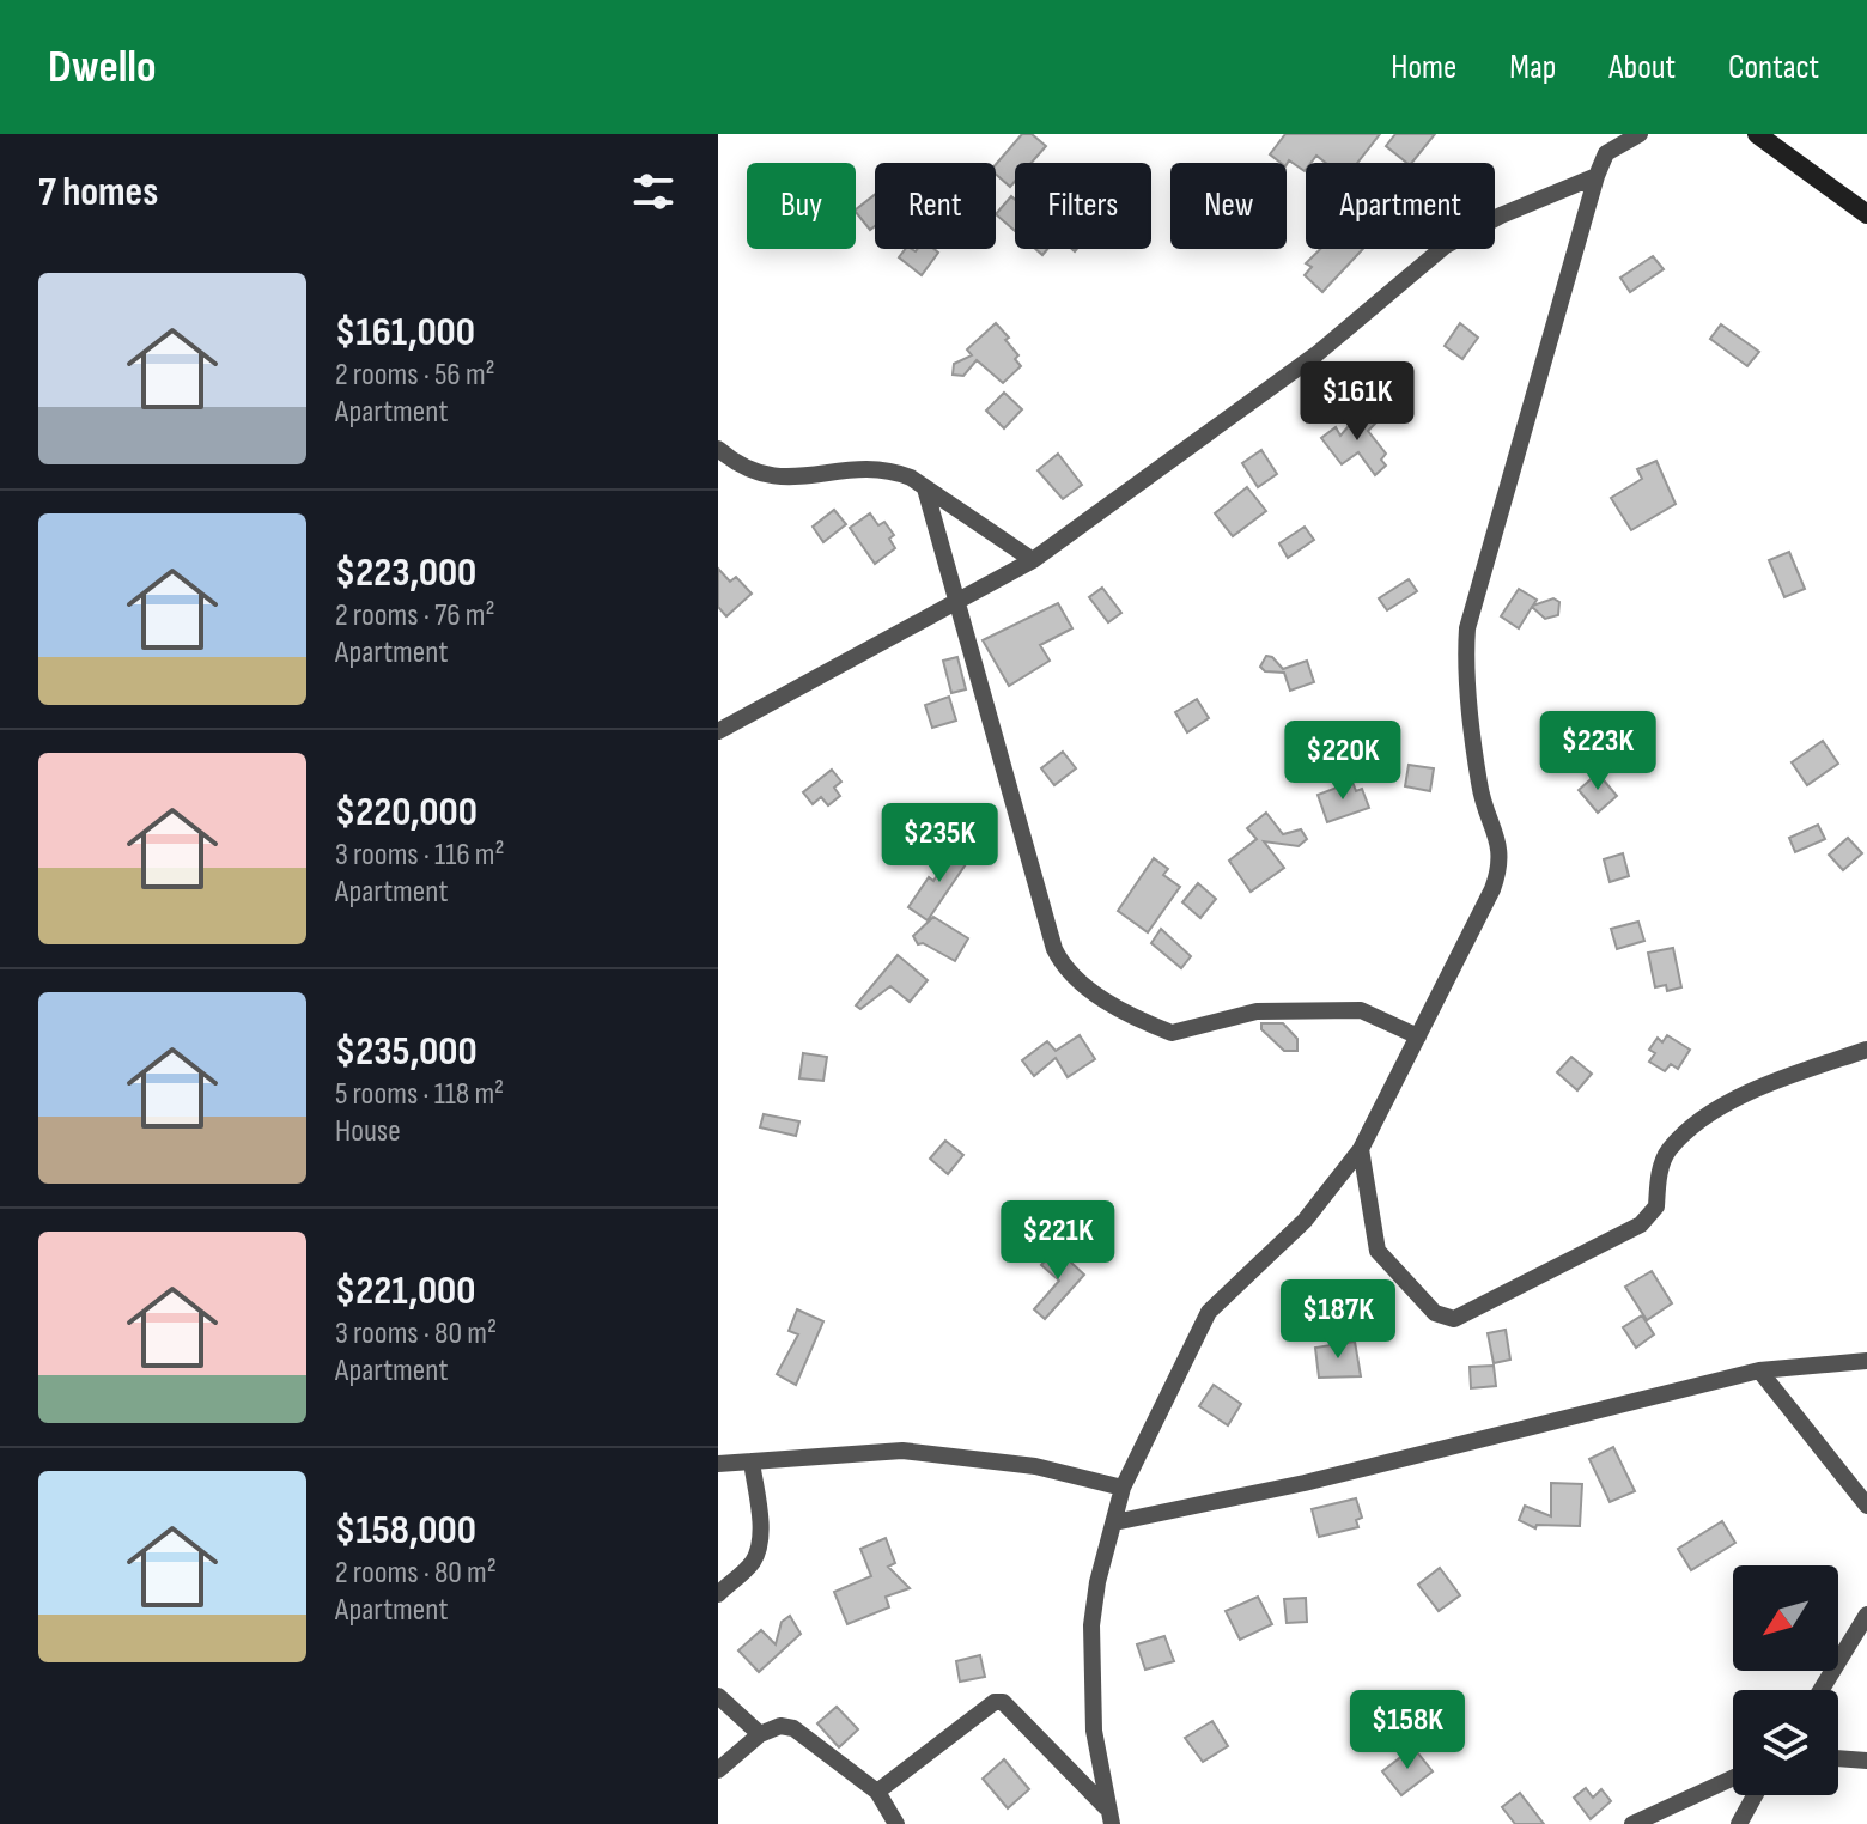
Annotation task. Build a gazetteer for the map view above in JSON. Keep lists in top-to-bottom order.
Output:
{
  "north": "bottom left",
  "page": {
    "header": "Dwello",
    "nav": [
      "Home",
      "Map",
      "About",
      "Contact"
    ],
    "heading": "7 homes",
    "chip": [
      "Buy",
      "Rent",
      "Filters",
      "New",
      "Apartment"
    ],
    "list": [
      {
        "name": "$161,000",
        "note": "2 rooms · 56 m² · Apartment"
      },
      {
        "name": "$223,000",
        "note": "2 rooms · 76 m² · Apartment"
      },
      {
        "name": "$220,000",
        "note": "3 rooms · 116 m² · Apartment"
      },
      {
        "name": "$235,000",
        "note": "5 rooms · 118 m² · House"
      },
      {
        "name": "$221,000",
        "note": "3 rooms · 80 m² · Apartment"
      },
      {
        "name": "$158,000",
        "note": "2 rooms · 80 m² · Apartment"
      }
    ],
    "price": [
      "$161K",
      "$223K",
      "$220K",
      "$235K",
      "$221K",
      "$187K",
      "$158K"
    ]
  }
}
